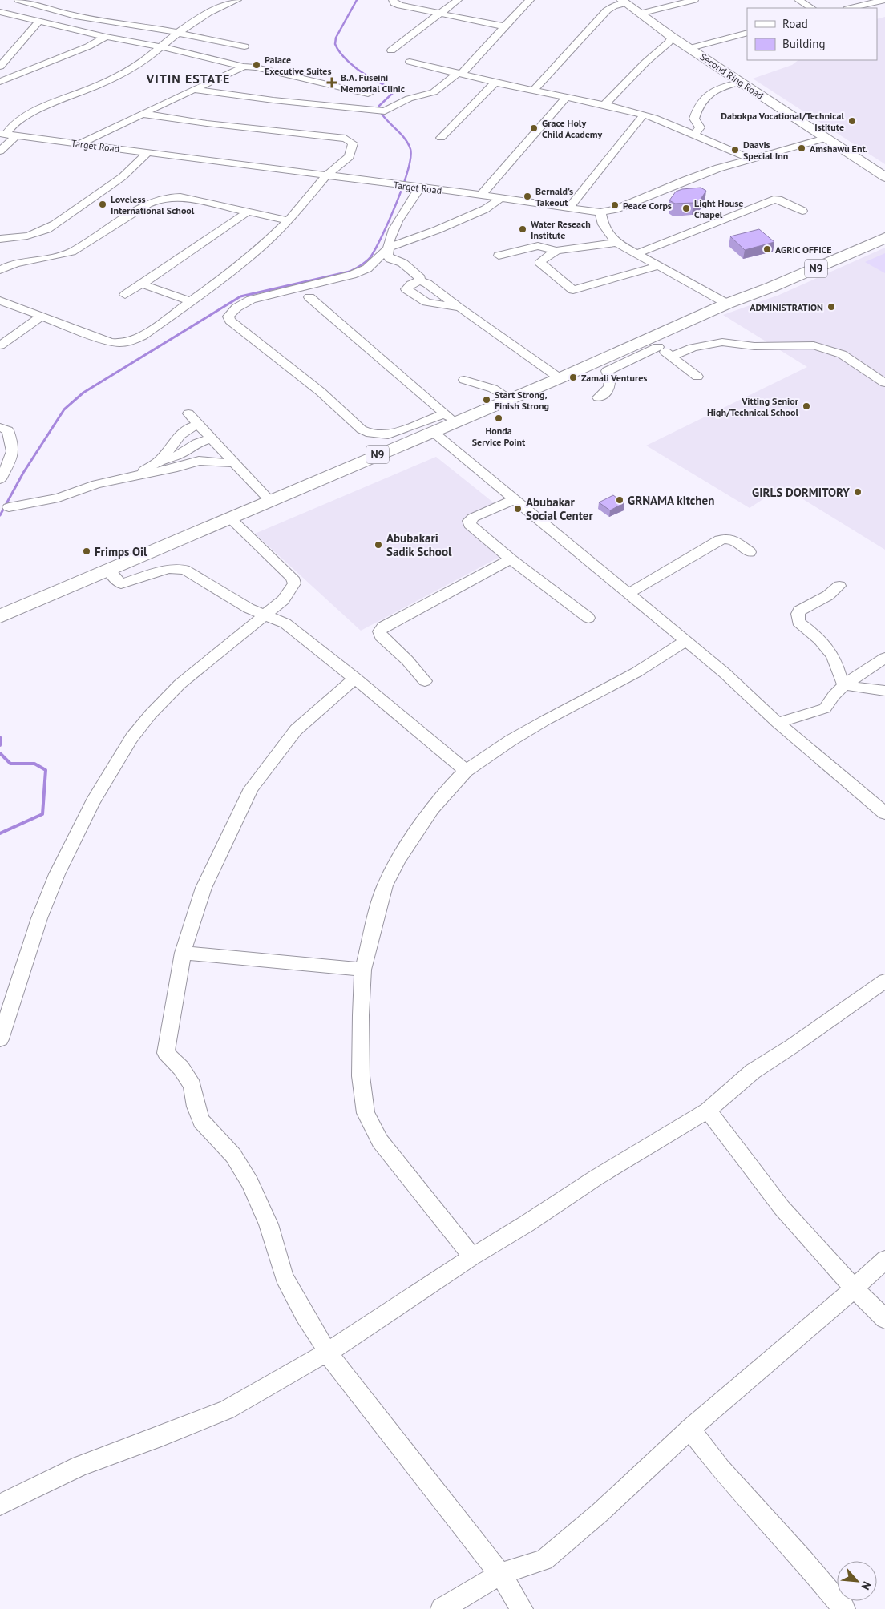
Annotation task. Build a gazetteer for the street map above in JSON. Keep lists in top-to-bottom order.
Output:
{
  "streets": {
    "highway": ["N9"],
    "main road": ["Second Ring Road"],
    "street": ["Target Road"]
  },
  "crossings": [
    ["Second Ring Road", "Target Road"]
  ],
  "districts": ["VITIN ESTATE"],
  "places": {
    "other": [
      "Palace Executive Suites",
      "Dabokpa Vocational/Technical Istitute",
      "Grace Holy Child Academy",
      "Amshawu Ent.",
      "Daavis Special Inn",
      "Bernald's Takeout",
      "Loveless International School",
      "Peace Corps",
      "Light House Chapel",
      "Water Reseach Institute",
      "AGRIC OFFICE",
      "ADMINISTRATION",
      "Zamali Ventures",
      "Start Strong, Finish Strong",
      "Vitting Senior High/Technical School",
      "Honda Service Point",
      "GIRLS DORMITORY",
      "GRNAMA kitchen",
      "Abubakar Social Center",
      "Abubakari Sadik School",
      "Frimps Oil"
    ],
    "health": ["B.A. Fuseini Memorial Clinic"]
  },
  "legend": ["Road", "Building"],
  "north": "bottom right"
}
